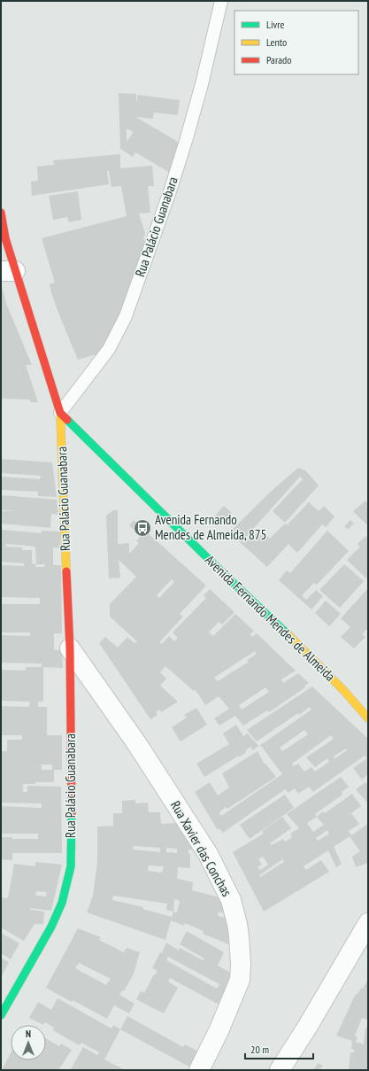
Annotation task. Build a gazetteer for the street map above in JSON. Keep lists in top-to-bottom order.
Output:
{
  "streets": {
    "street": ["Rua Palácio Guanabara", "Avenida Fernando Mendes de Almeida", "Rua Xavier das Conchas"]
  },
  "crossings": [
    ["Rua Palácio Guanabara", "Avenida Fernando Mendes de Almeida"],
    ["Rua Palácio Guanabara", "Rua Xavier das Conchas"]
  ],
  "places": {
    "bus stop": ["Avenida Fernando Mendes de Almeida, 875"]
  },
  "legend": ["Livre", "Lento", "Parado"],
  "scale_bar": "20 m",
  "north": "top"
}
